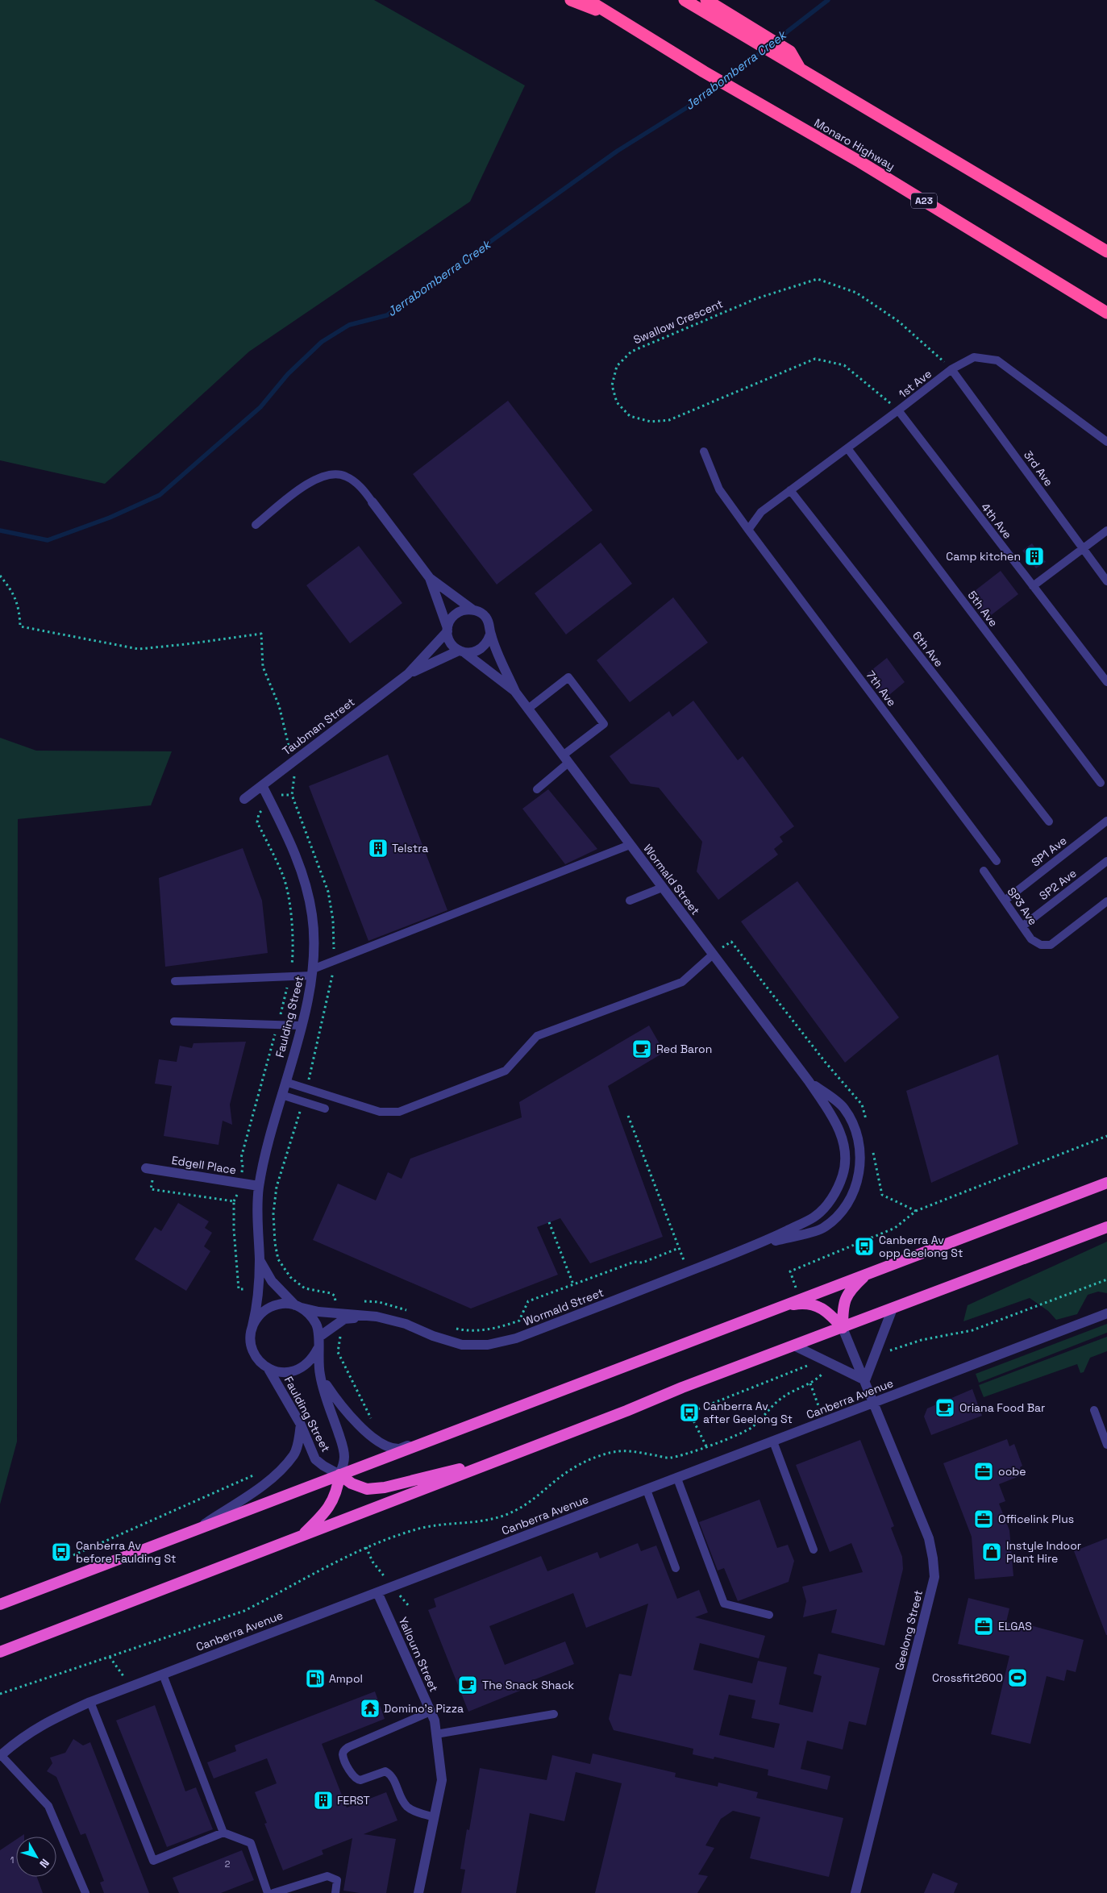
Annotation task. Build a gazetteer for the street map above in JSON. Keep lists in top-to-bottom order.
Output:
{
  "streets": {
    "highway": ["Monaro Highway", "A23"],
    "street": [
      "Taubman Street",
      "Wormald Street",
      "Faulding Street",
      "Edgell Place",
      "Canberra Avenue",
      "Geelong Street",
      "Yallourn Street"
    ],
    "lane": [
      "1st Ave",
      "3rd Ave",
      "4th Ave",
      "5th Ave",
      "6th Ave",
      "7th Ave",
      "SP1 Ave",
      "SP2 Ave",
      "SP3 Ave"
    ],
    "path": ["Swallow Crescent"]
  },
  "crossings": [
    ["Swallow Crescent", "1st Ave"],
    ["Swallow Crescent", "3rd Ave"],
    ["Swallow Crescent", "4th Ave"],
    ["1st Ave", "3rd Ave"],
    ["1st Ave", "4th Ave"],
    ["1st Ave", "5th Ave"],
    ["1st Ave", "6th Ave"],
    ["1st Ave", "7th Ave"],
    ["Taubman Street", "Wormald Street"],
    ["Taubman Street", "Faulding Street"],
    ["SP1 Ave", "SP3 Ave"],
    ["Wormald Street", "Faulding Street"],
    ["SP2 Ave", "SP3 Ave"],
    ["Faulding Street", "Edgell Place"],
    ["Canberra Avenue", "Geelong Street"],
    ["Canberra Avenue", "Yallourn Street"]
  ],
  "water": ["Jerrabomberra Creek"],
  "places": {
    "building": ["Camp kitchen", "Telstra", "FERST"],
    "cafe": ["Red Baron", "Oriana Food Bar", "The Snack Shack"],
    "bus stop": ["Canberra Av opp Geelong St", "Canberra Av after Geelong St", "Canberra Av before Faulding St"],
    "office": ["oobe", "Officelink Plus", "ELGAS"],
    "shop": ["Instyle Indoor Plant Hire"],
    "sports": ["Crossfit2600"],
    "fuel station": ["Ampol"],
    "temple": ["Domino's Pizza"]
  },
  "house_numbers": ["1", "2"],
  "north": "bottom right"
}
